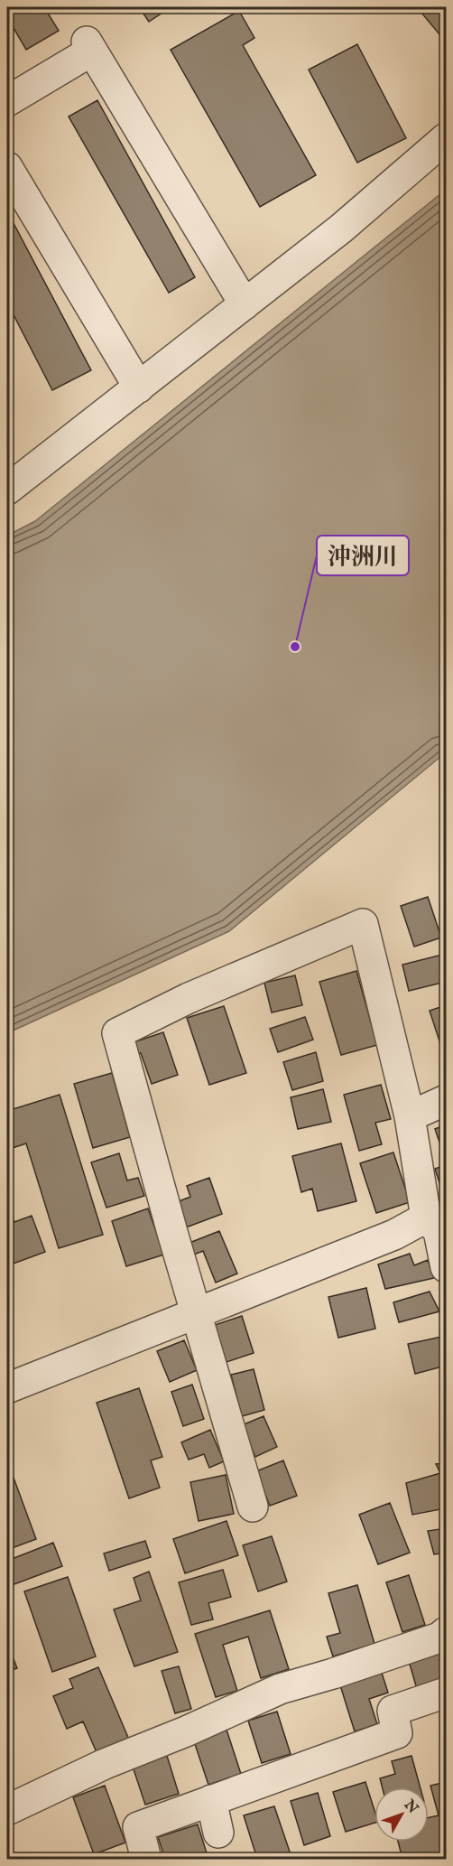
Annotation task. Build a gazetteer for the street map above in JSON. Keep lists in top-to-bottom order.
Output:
{
  "places": ["沖洲川"],
  "north": "top right"
}
